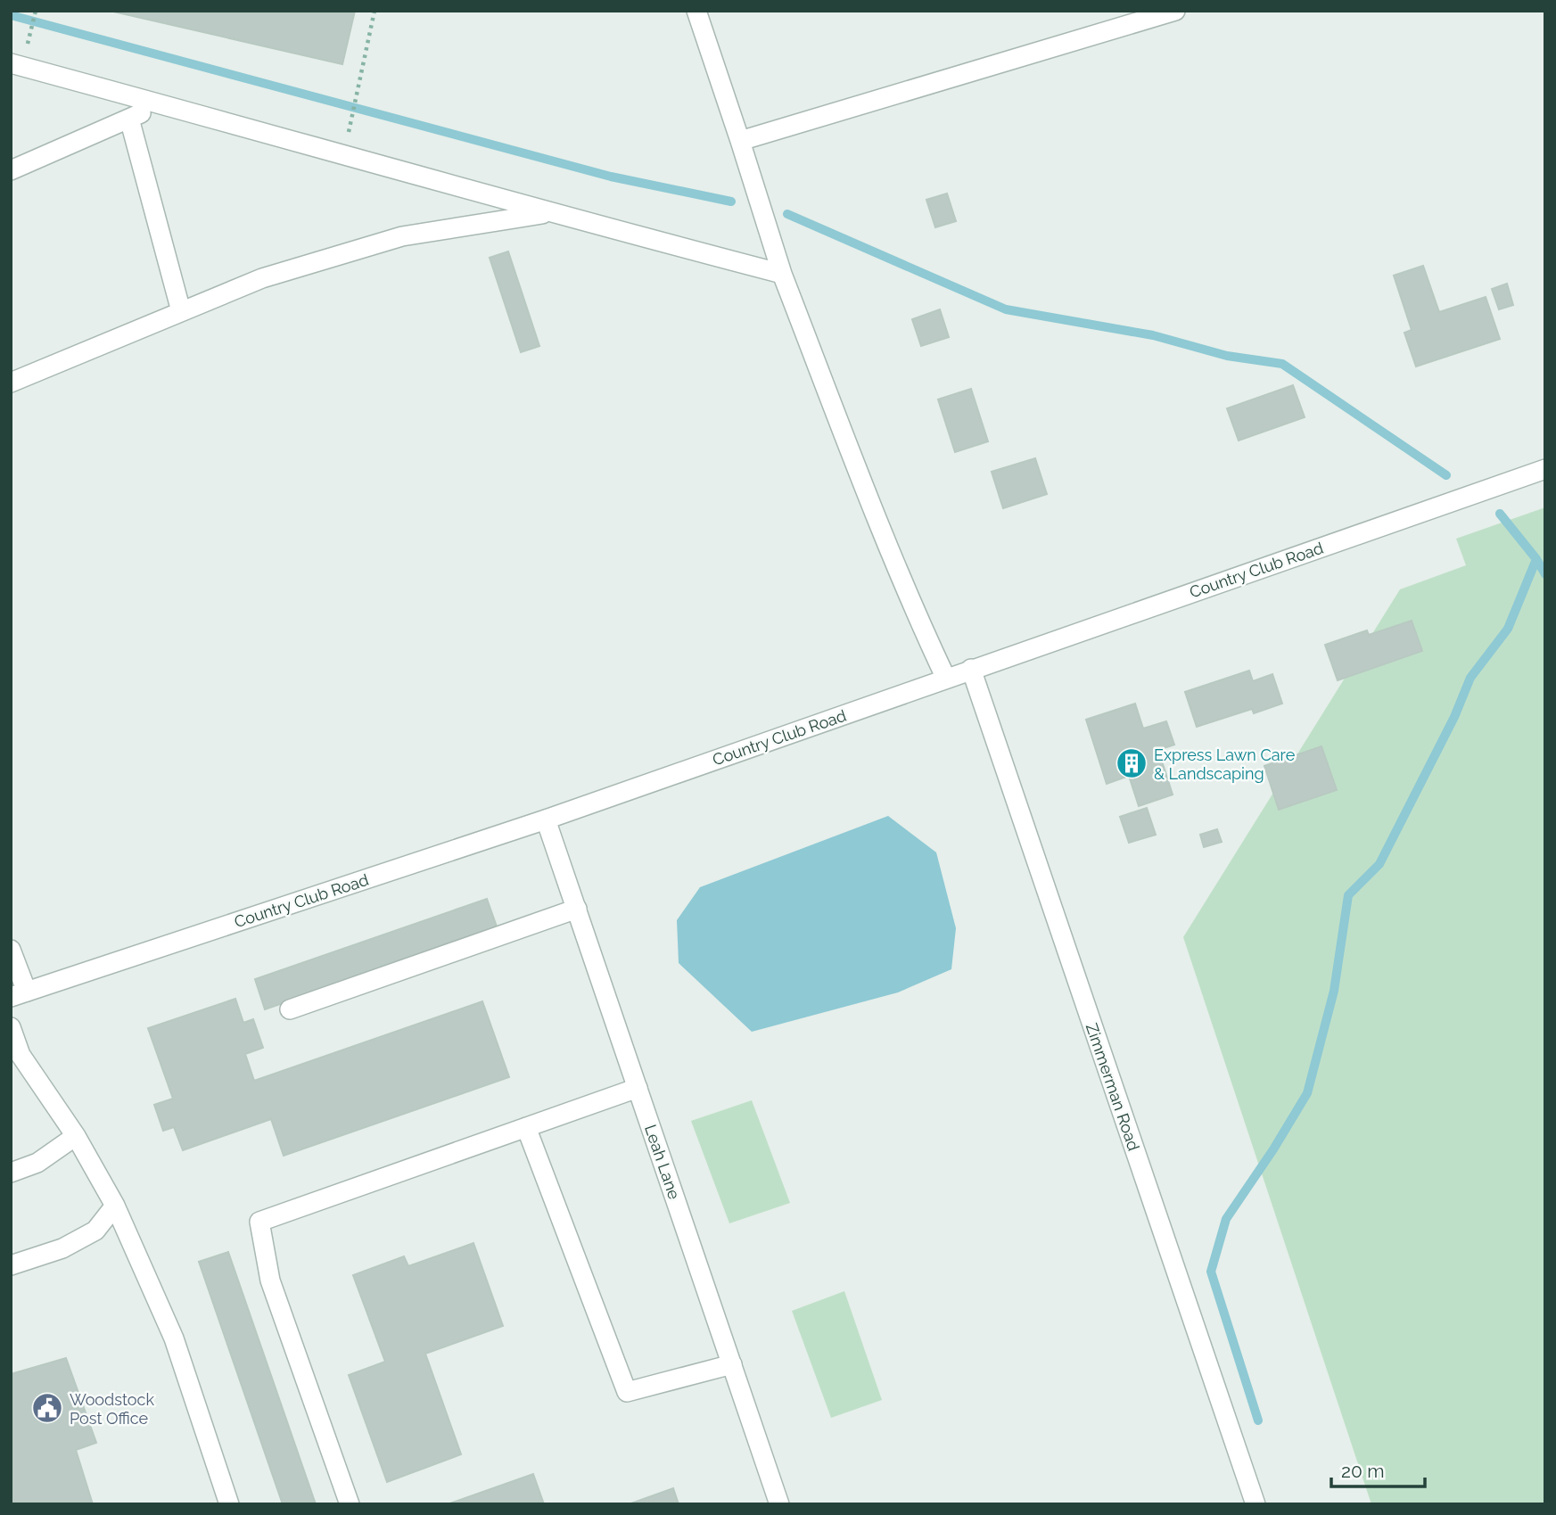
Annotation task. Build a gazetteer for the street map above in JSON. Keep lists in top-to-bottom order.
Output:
{
  "streets": {
    "street": ["Country Club Road", "Zimmerman Road", "Leah Lane"]
  },
  "crossings": [
    ["Country Club Road", "Zimmerman Road"],
    ["Country Club Road", "Leah Lane"]
  ],
  "places": {
    "building": ["Express Lawn Care & Landscaping"],
    "public building": ["Woodstock Post Office"]
  },
  "scale_bar": "20 m"
}
